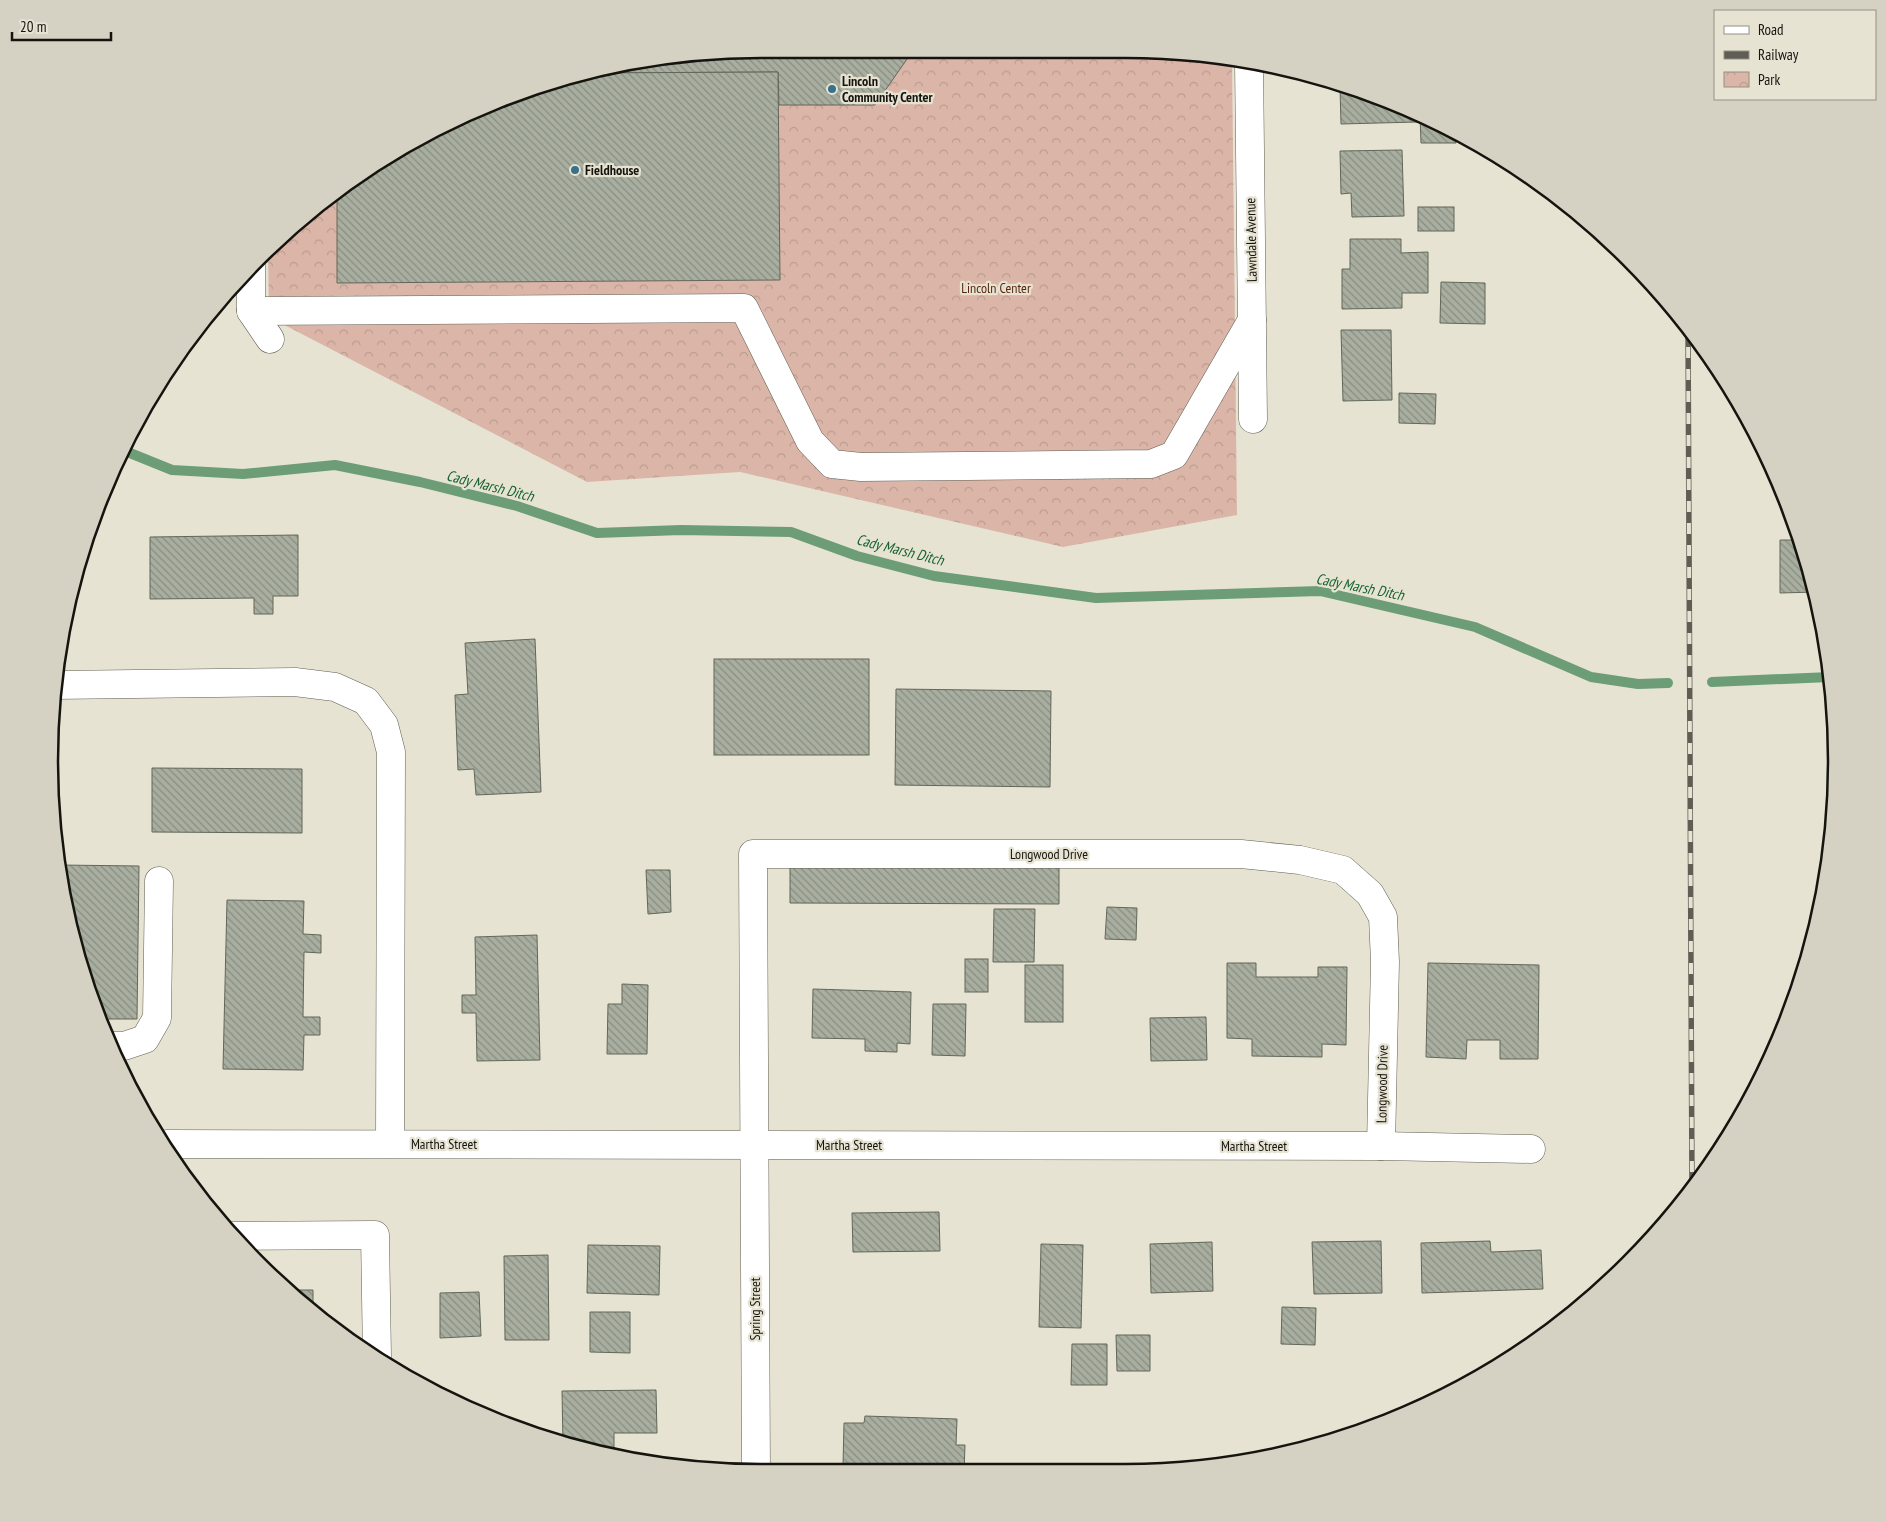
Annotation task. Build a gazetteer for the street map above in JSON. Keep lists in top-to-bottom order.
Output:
{
  "streets": {
    "street": [
      "Lawndale Avenue",
      "Longwood Drive",
      "Martha Street",
      "Spring Street"
    ]
  },
  "crossings": [
    ["Longwood Drive", "Martha Street"],
    ["Longwood Drive", "Spring Street"],
    ["Martha Street", "Spring Street"]
  ],
  "water": ["Cady Marsh Ditch"],
  "parks": ["Lincoln Center"],
  "places": ["Lincoln Community Center", "Fieldhouse"],
  "legend": ["Road", "Railway", "Park"],
  "scale_bar": "20 m"
}
